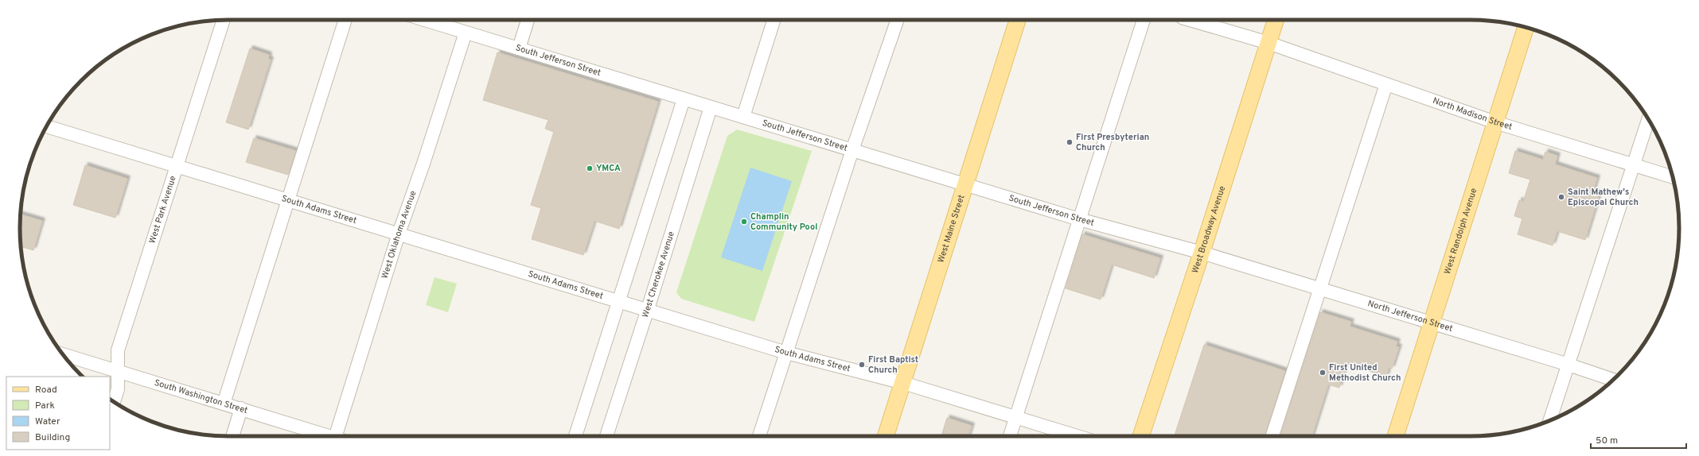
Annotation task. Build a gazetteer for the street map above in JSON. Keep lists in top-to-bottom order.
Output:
{
  "streets": {
    "main road": ["West Maine Street", "West Broadway Avenue", "West Randolph Avenue"],
    "street": [
      "South Jefferson Street",
      "North Madison Street",
      "West Park Avenue",
      "South Adams Street",
      "West Oklahoma Avenue",
      "West Cherokee Avenue",
      "North Jefferson Street",
      "South Washington Street"
    ]
  },
  "crossings": [
    ["South Jefferson Street", "West Maine Street"],
    ["South Jefferson Street", "West Broadway Avenue"],
    ["South Jefferson Street", "West Oklahoma Avenue"],
    ["South Jefferson Street", "West Cherokee Avenue"],
    ["South Jefferson Street", "North Jefferson Street"],
    ["North Madison Street", "West Broadway Avenue"],
    ["North Madison Street", "West Randolph Avenue"],
    ["West Park Avenue", "South Adams Street"],
    ["West Park Avenue", "South Washington Street"],
    ["South Adams Street", "West Maine Street"],
    ["South Adams Street", "West Oklahoma Avenue"],
    ["South Adams Street", "West Cherokee Avenue"],
    ["West Broadway Avenue", "North Jefferson Street"],
    ["West Randolph Avenue", "North Jefferson Street"]
  ],
  "places": [
    "First Presbyterian Church",
    "YMCA",
    "Saint Mathew's Episcopal Church",
    "Champlin Community Pool",
    "First Baptist Church",
    "First United Methodist Church"
  ],
  "legend": [
    "Road",
    "Park",
    "Water",
    "Building"
  ],
  "scale_bar": "50 m"
}
